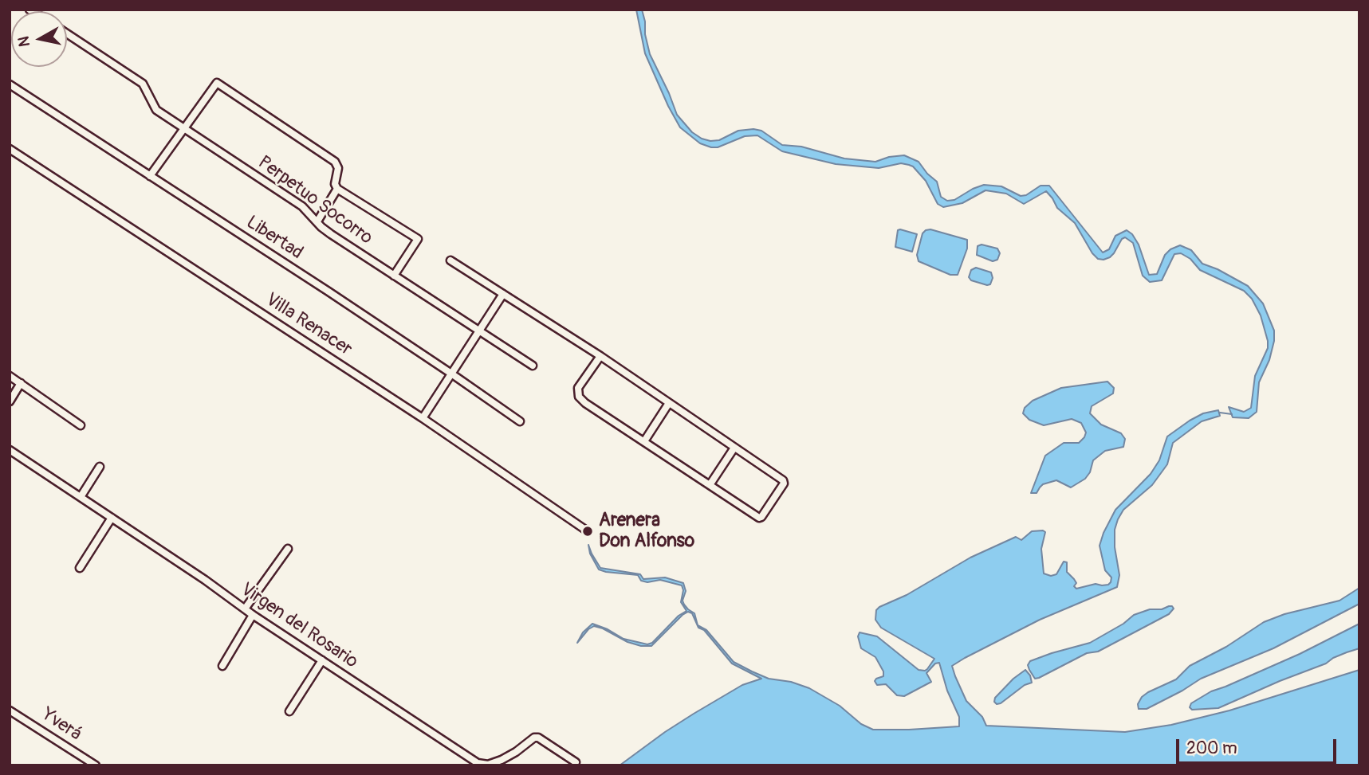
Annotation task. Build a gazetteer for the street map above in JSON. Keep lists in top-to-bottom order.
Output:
{
  "streets": {
    "street": [
      "Perpetuo Socorro",
      "Libertad",
      "Villa Renacer",
      "Virgen del Rosario",
      "Yverá"
    ]
  },
  "places": ["Arenera Don Alfonso"],
  "scale_bar": "200 m",
  "north": "left"
}
